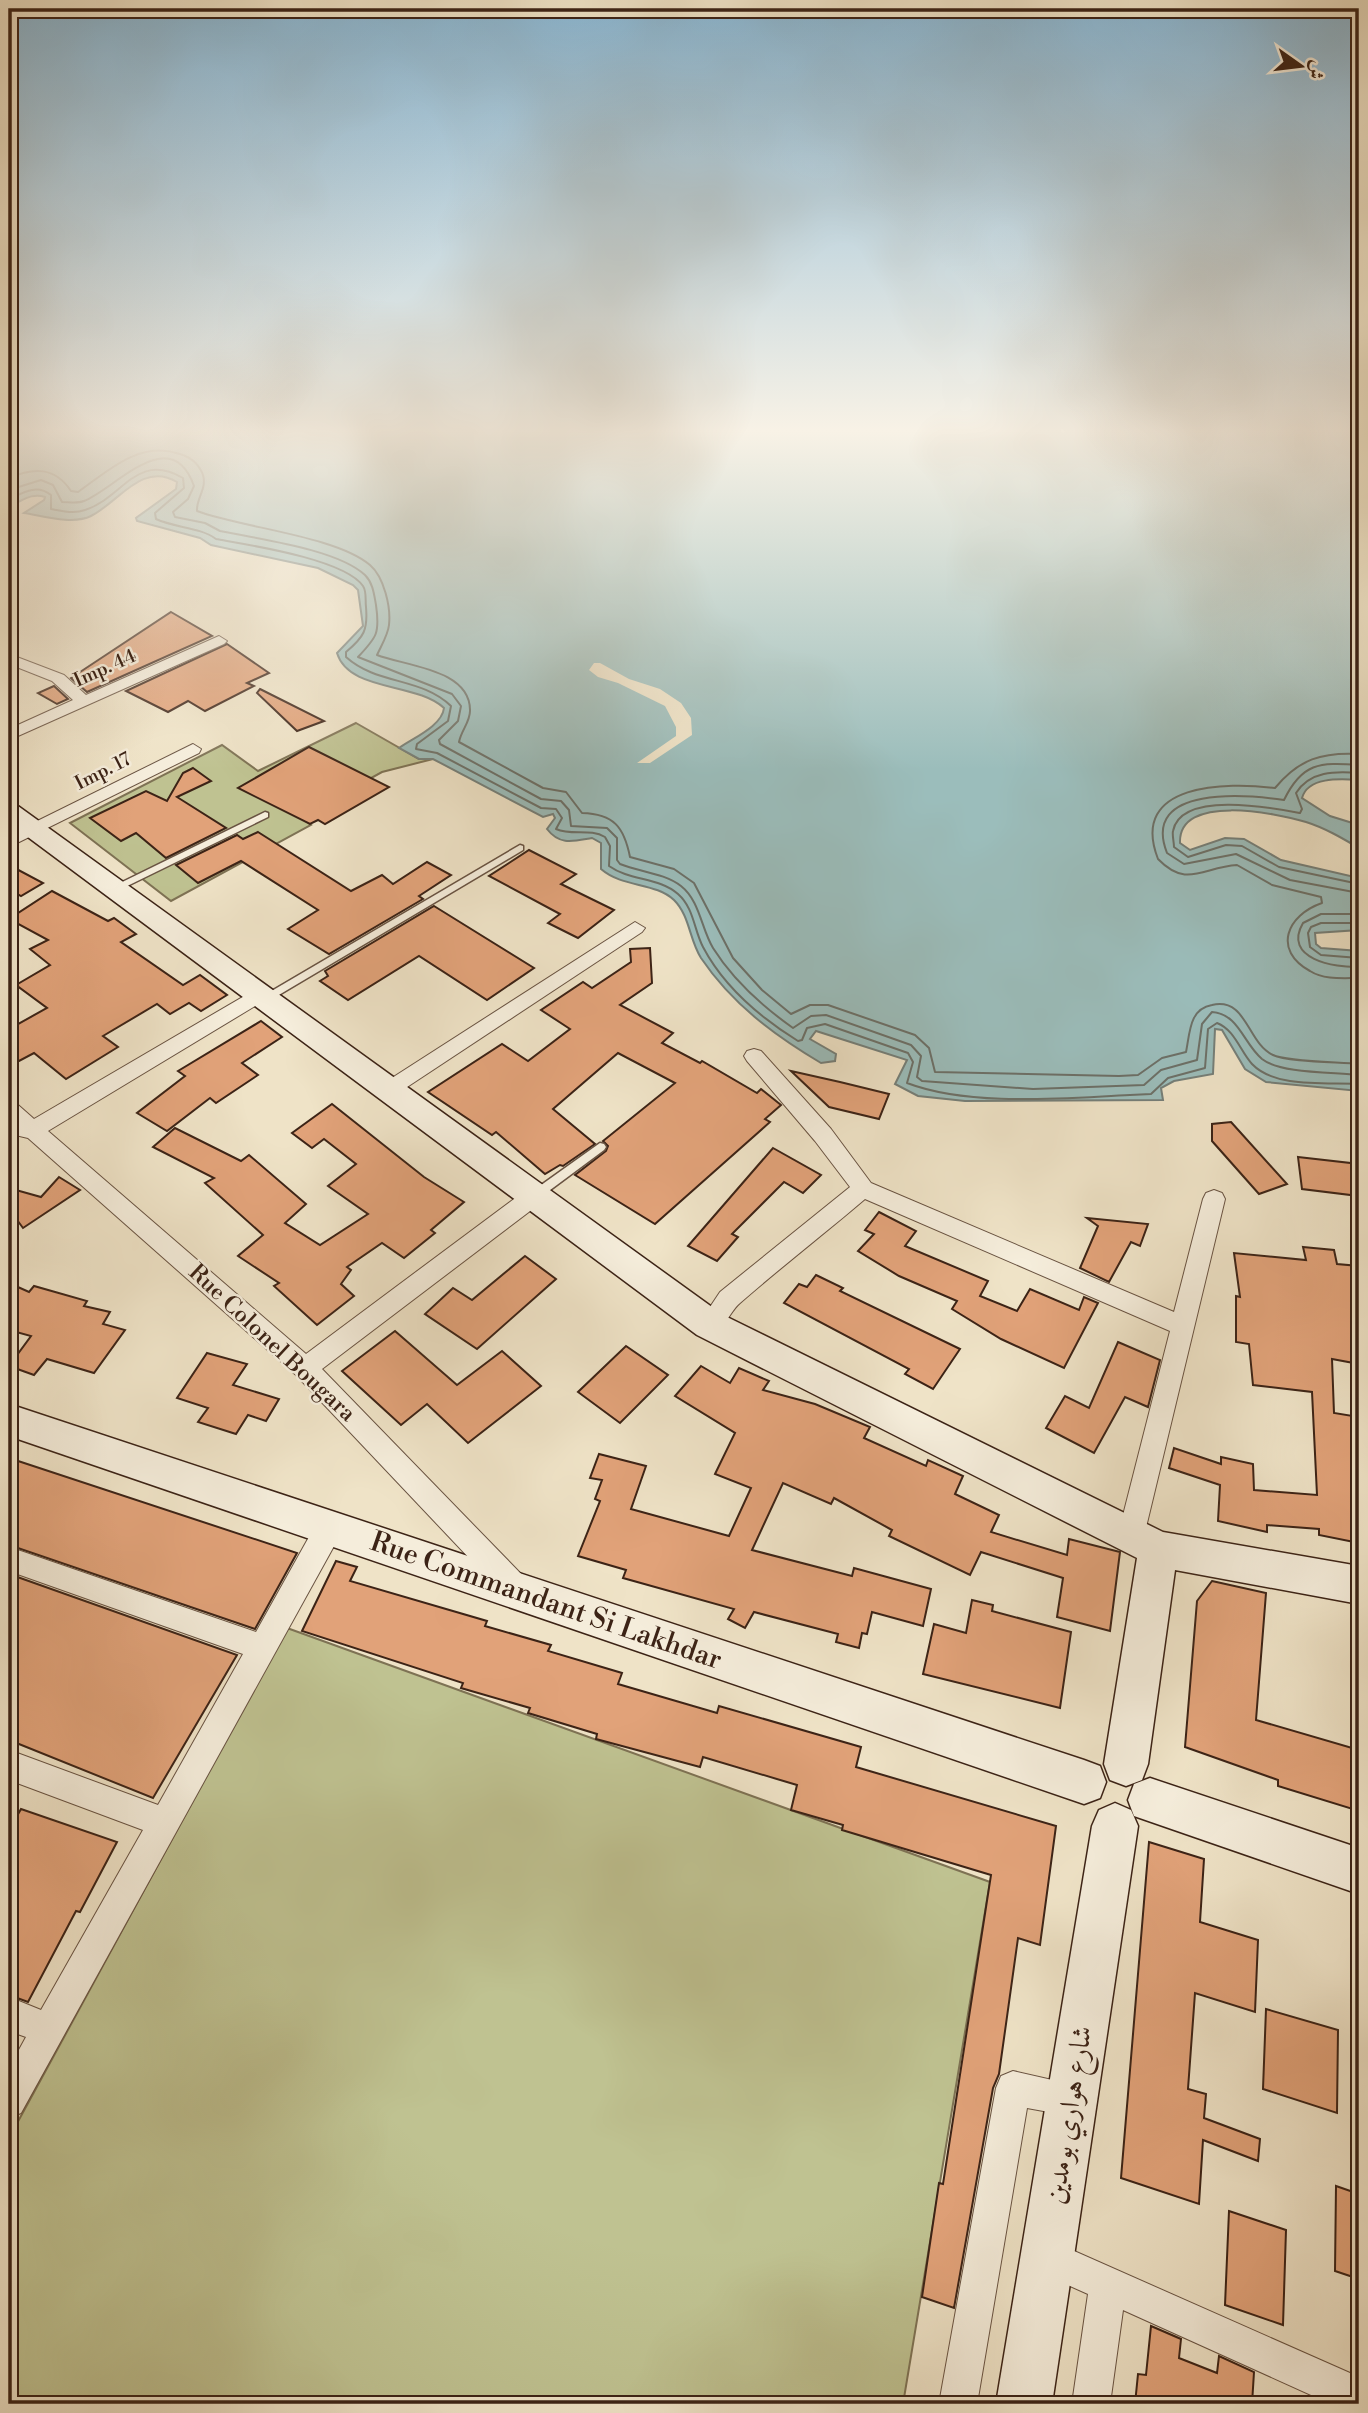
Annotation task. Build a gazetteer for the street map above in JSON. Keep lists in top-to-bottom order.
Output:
{
  "streets": {
    "street": [
      "Imp. 44",
      "Imp. 17",
      "Rue Colonel Bougara",
      "Rue Commandant Si Lakhdar",
      "شارع هواري بومدين"
    ]
  },
  "crossings": [
    ["Rue Colonel Bougara", "Rue Commandant Si Lakhdar"],
    ["Rue Commandant Si Lakhdar", "شارع هواري بومدين"]
  ],
  "north": "right"
}
